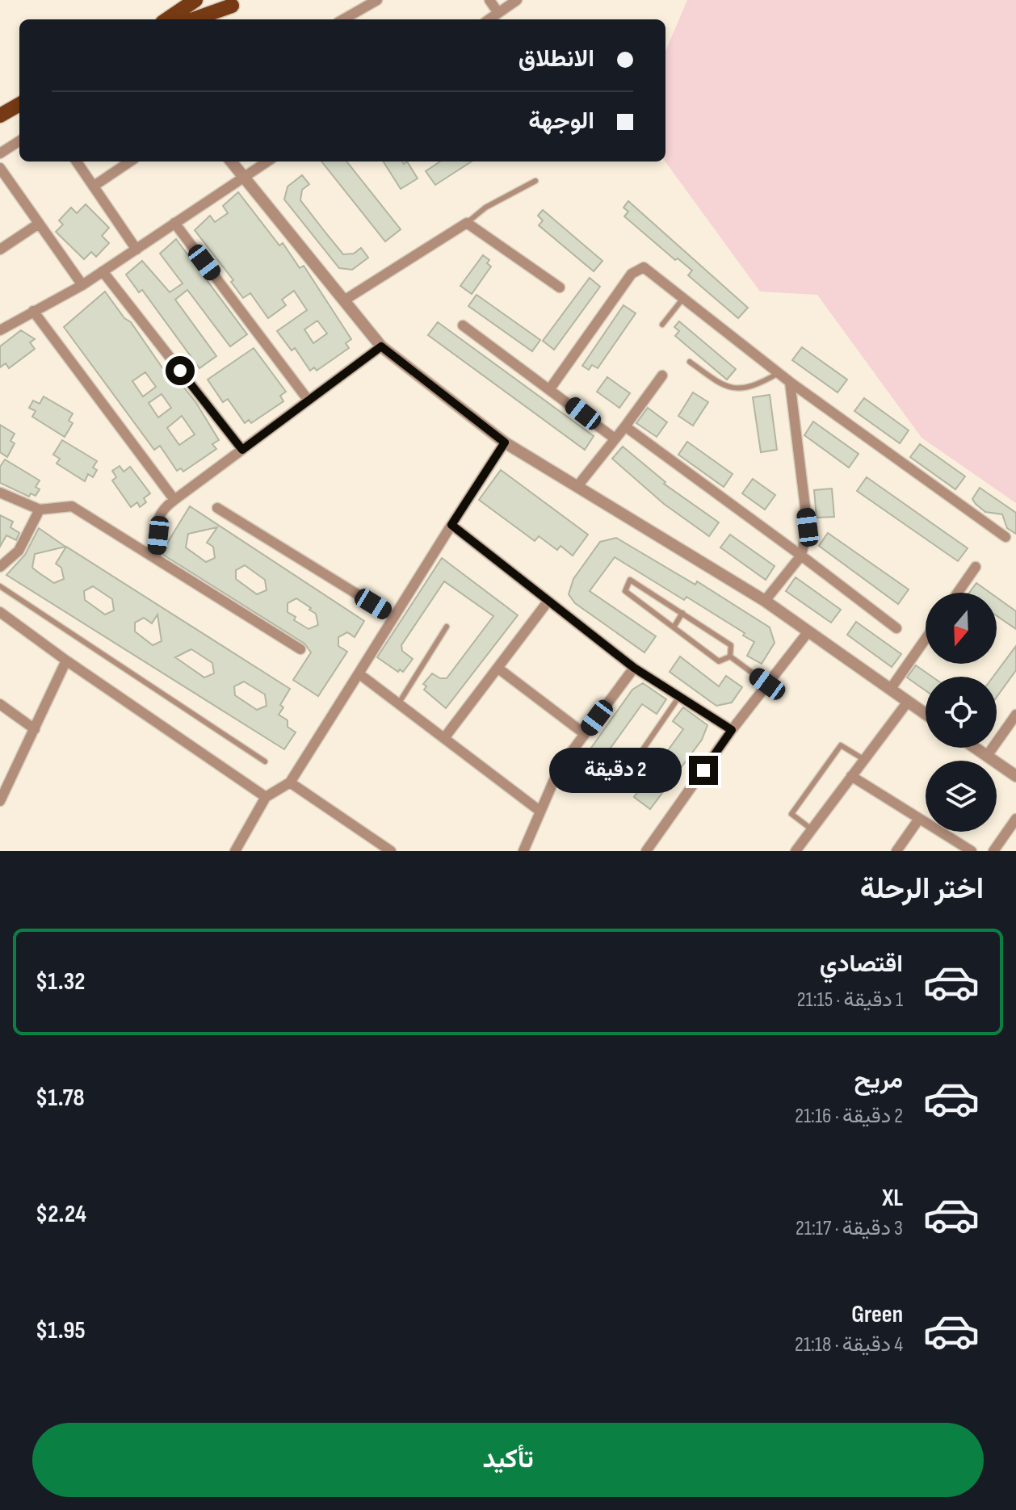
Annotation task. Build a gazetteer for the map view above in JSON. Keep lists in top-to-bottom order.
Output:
{
  "north": "bottom",
  "page": {
    "banner": ["الانطلاق", "الوجهة"],
    "bubble": "2 دقيقة",
    "heading": "اختر الرحلة",
    "list": [
      {
        "name": "اقتصادي",
        "note": "1 دقيقة · 21:15",
        "value": "$1.32"
      },
      {
        "name": "مريح",
        "note": "2 دقيقة · 21:16",
        "value": "$1.78"
      },
      {
        "name": "XL",
        "note": "3 دقيقة · 21:17",
        "value": "$2.24"
      },
      {
        "name": "Green",
        "note": "4 دقيقة · 21:18",
        "value": "$1.95"
      }
    ],
    "buttons": "تأكيد"
  }
}
